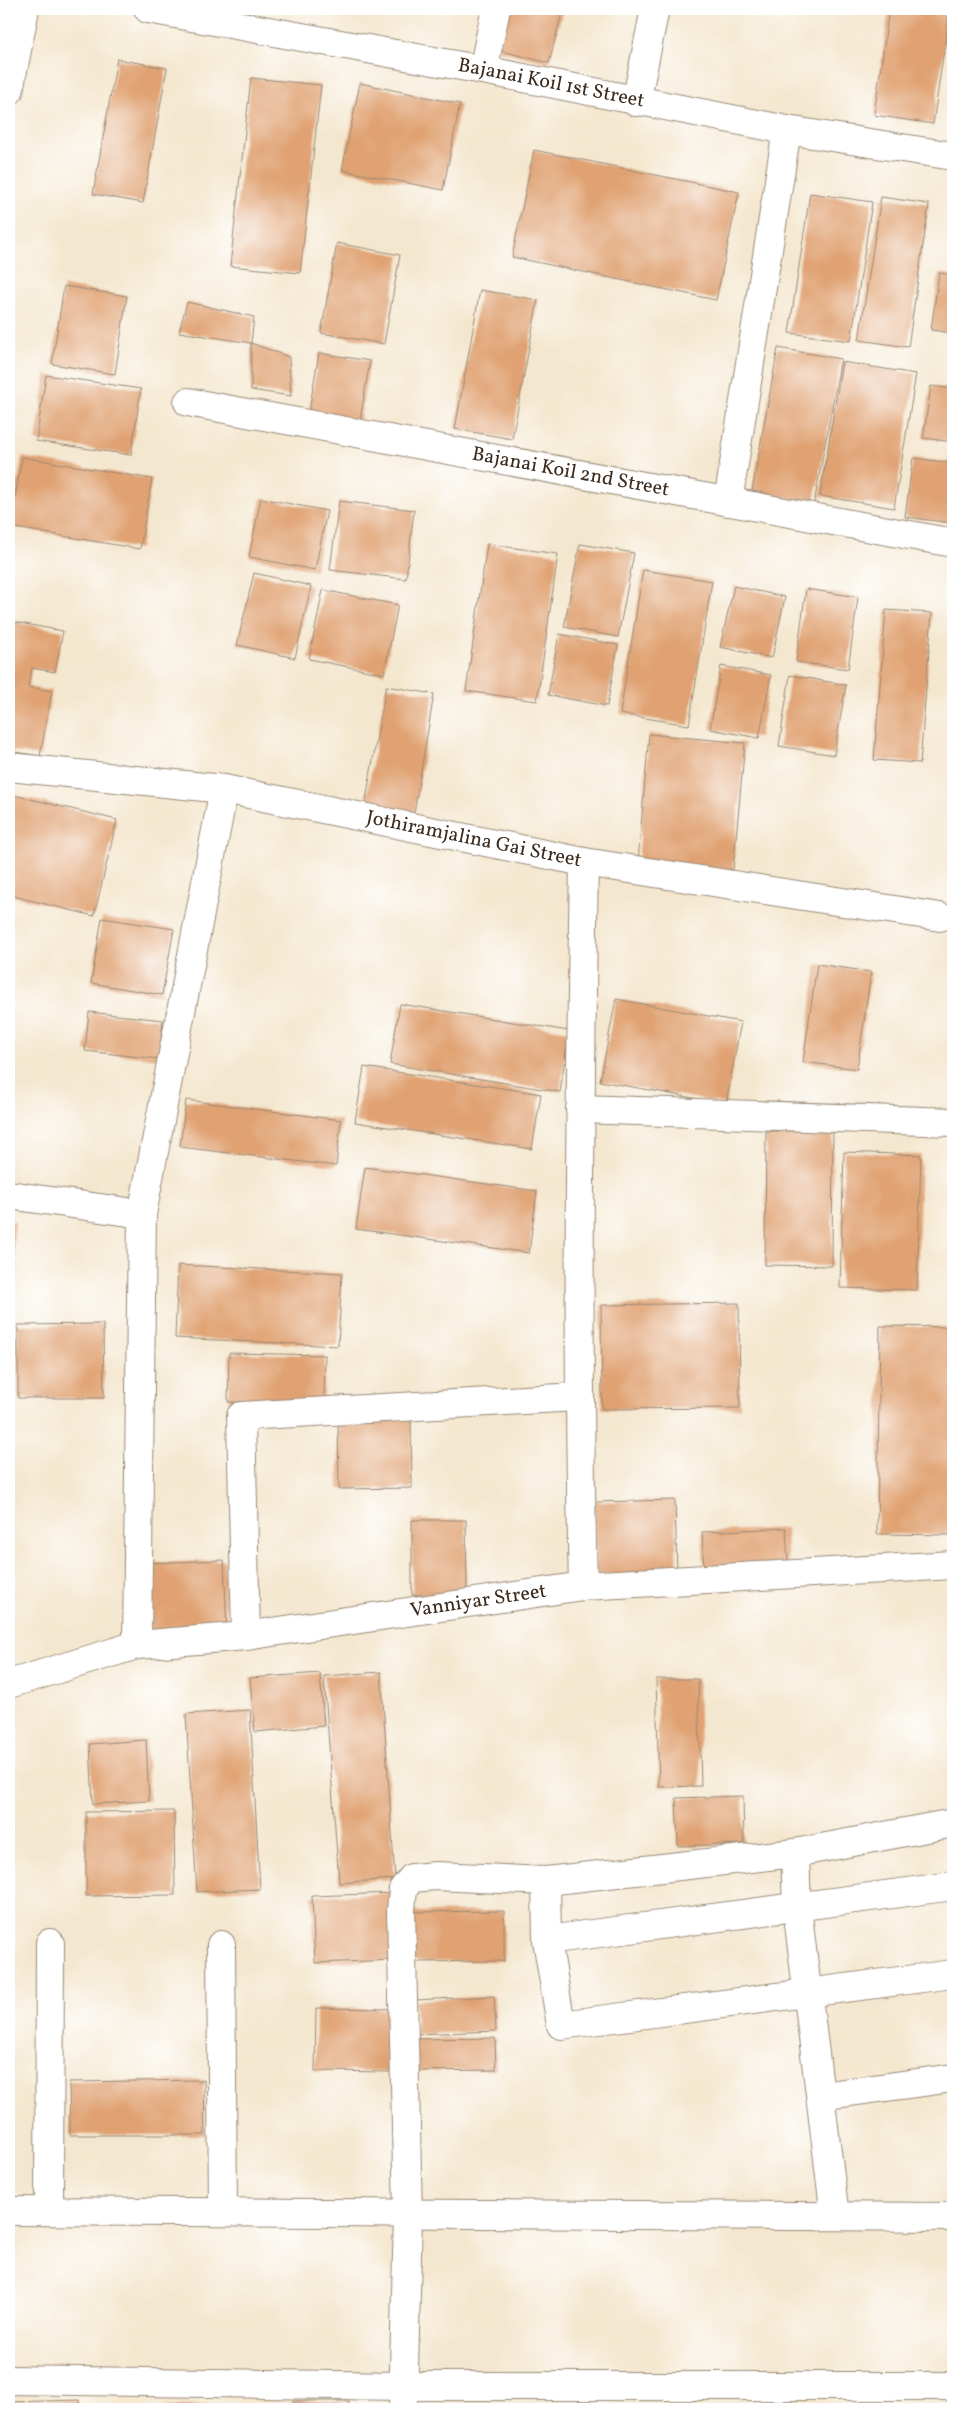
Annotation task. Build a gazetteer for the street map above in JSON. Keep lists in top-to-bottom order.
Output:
{
  "streets": {
    "street": [
      "Bajanai Koil 1st Street",
      "Bajanai Koil 2nd Street",
      "Jothiramjalina Gai Street",
      "Vanniyar Street"
    ]
  }
}
